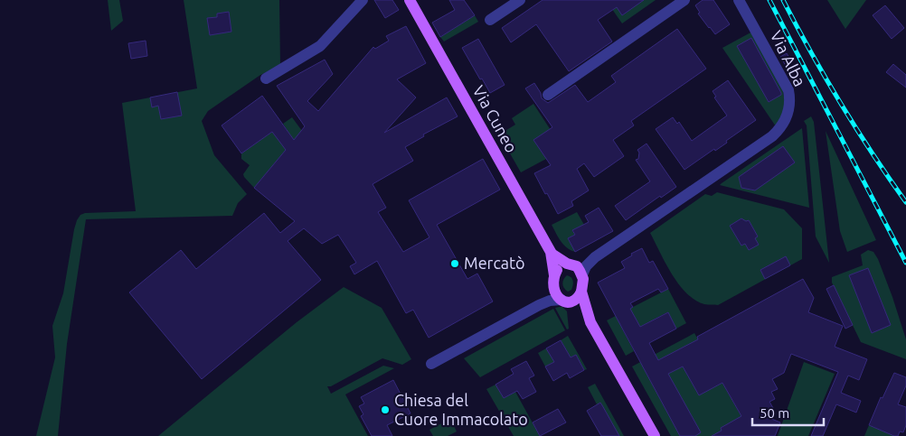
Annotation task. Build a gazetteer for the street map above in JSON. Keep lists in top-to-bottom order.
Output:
{
  "streets": {
    "main road": ["Via Cuneo"],
    "street": ["Via Alba"]
  },
  "crossings": [
    ["Via Alba", "Via Cuneo"]
  ],
  "places": ["Mercatò", "Chiesa del Cuore Immacolato"],
  "scale_bar": "50 m"
}
